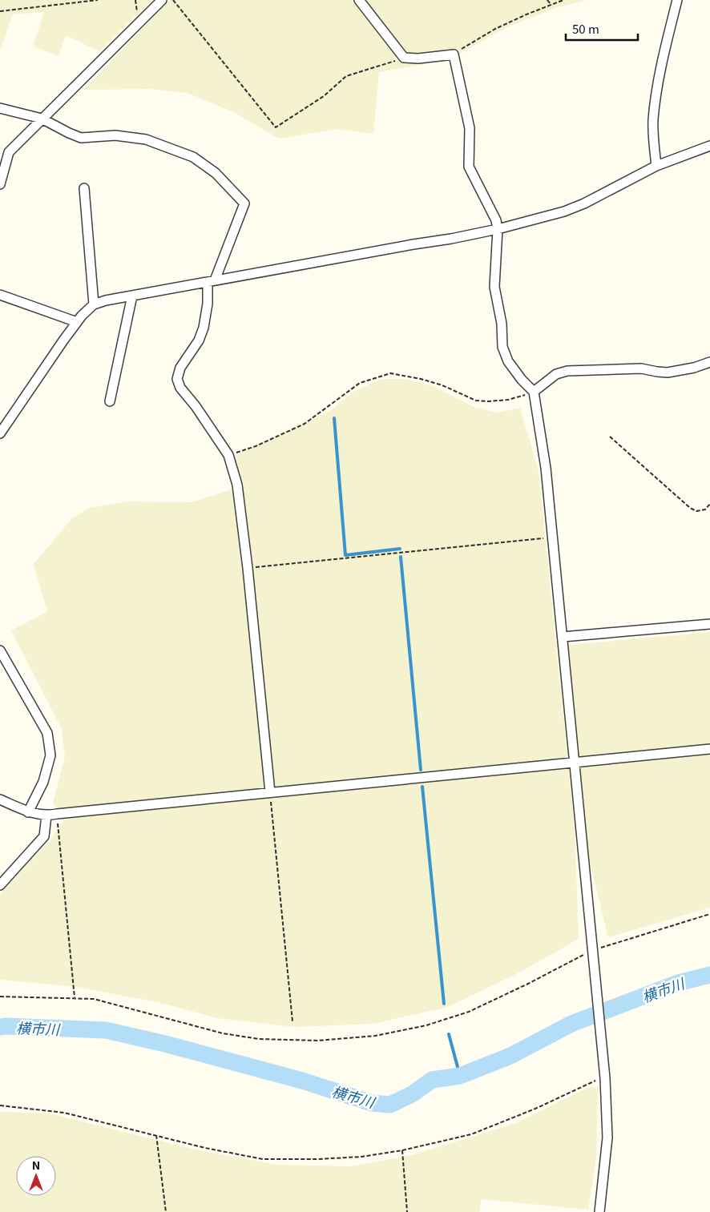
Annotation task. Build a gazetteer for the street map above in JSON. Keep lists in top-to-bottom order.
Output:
{
  "water": ["横市川"],
  "scale_bar": "50 m",
  "north": "top"
}
